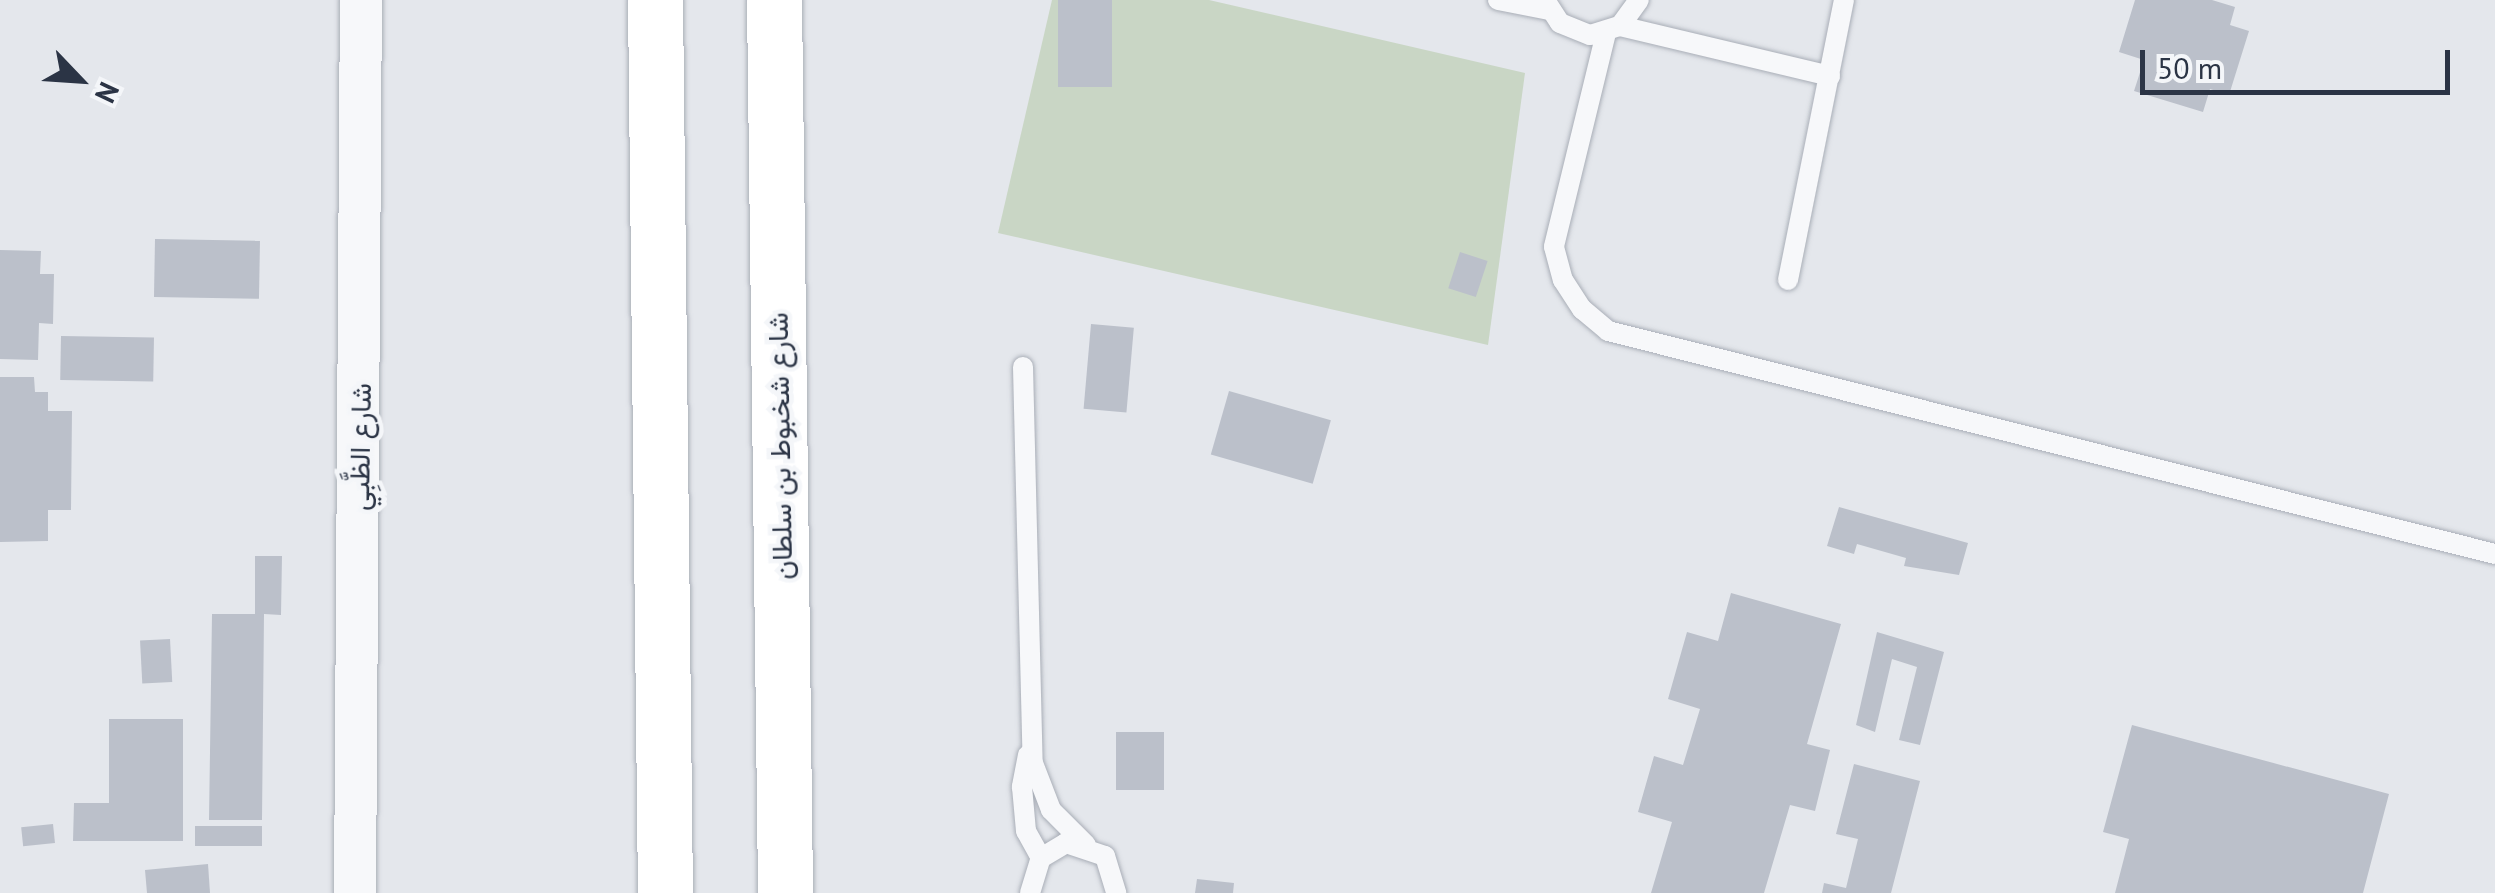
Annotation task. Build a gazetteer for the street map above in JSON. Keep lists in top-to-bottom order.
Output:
{
  "streets": {
    "main road": ["شارع شخبوط بن سلطان"],
    "street": ["شارع الظَّبِي"]
  },
  "scale_bar": "50 m",
  "north": "bottom right"
}
